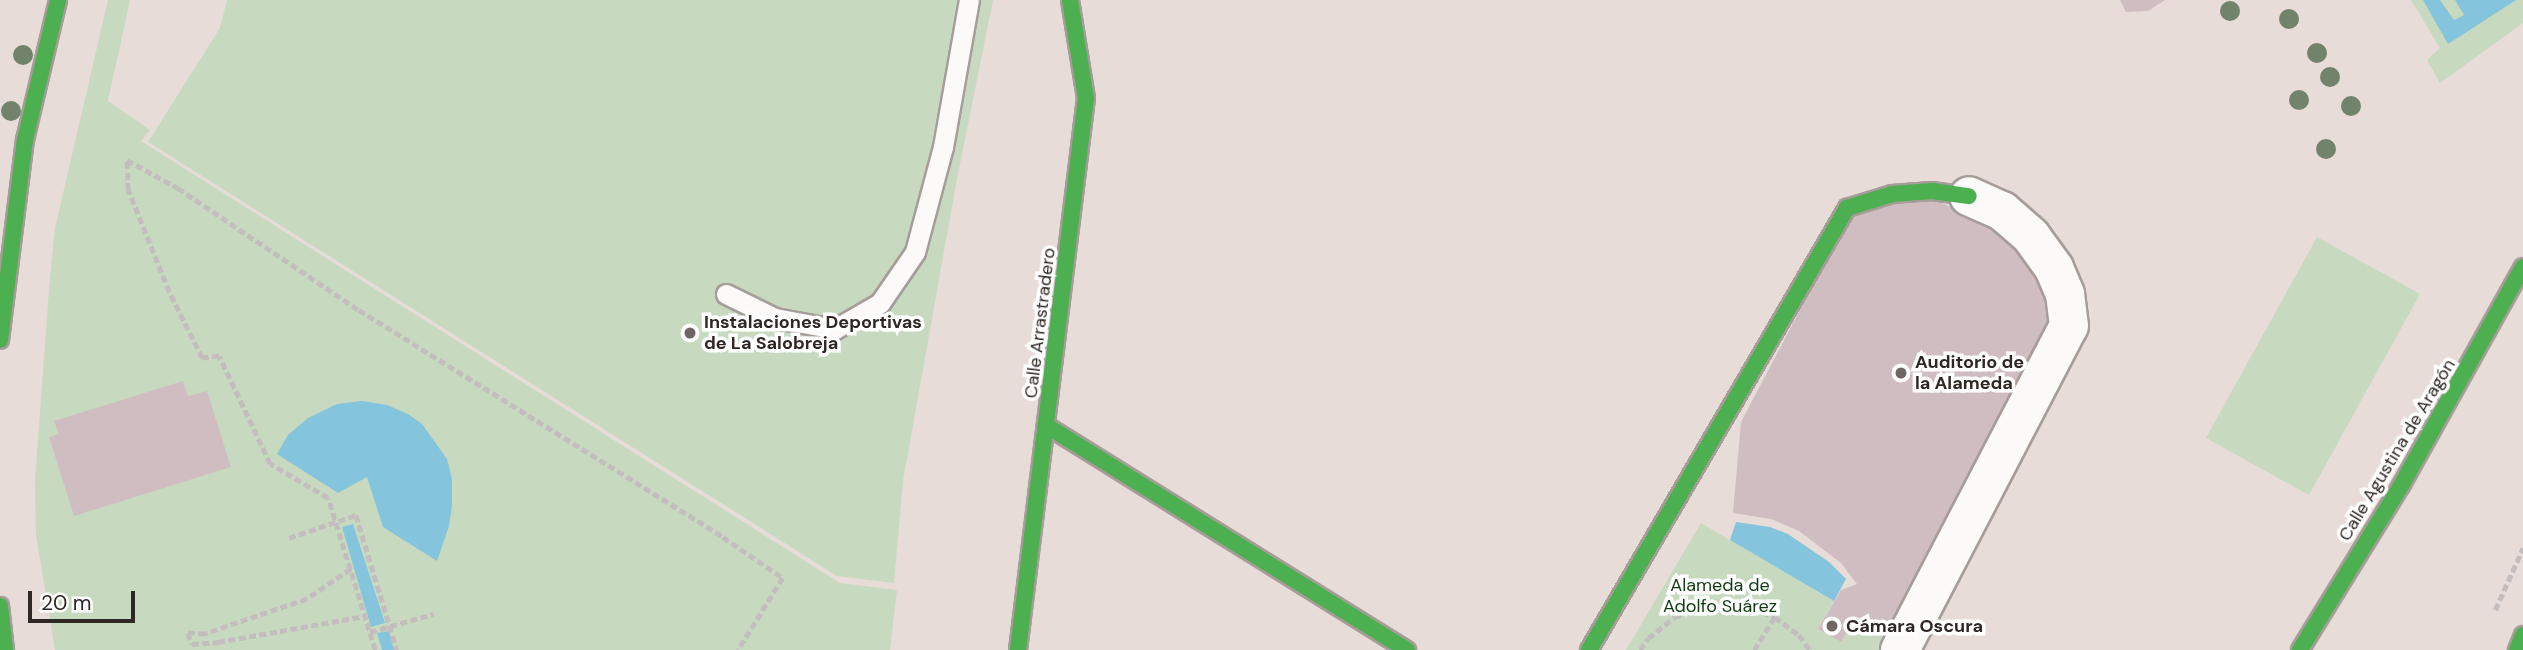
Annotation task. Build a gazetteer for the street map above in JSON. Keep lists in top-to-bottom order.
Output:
{
  "streets": {
    "street": ["Calle Arrastradero", "Calle Agustina de Aragón"]
  },
  "parks": ["Alameda de Adolfo Suárez"],
  "places": ["Instalaciones Deportivas de La Salobreja", "Auditorio de la Alameda", "Cámara Oscura"],
  "scale_bar": "20 m"
}
